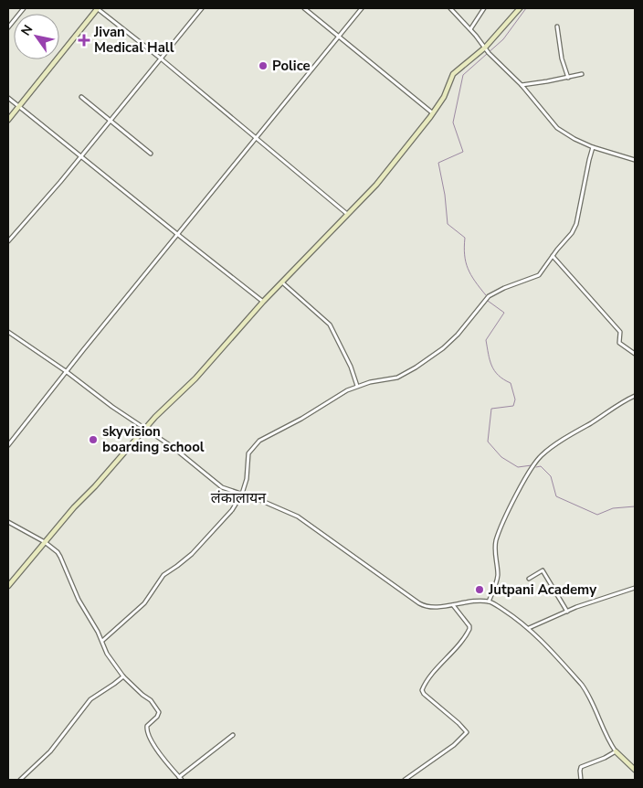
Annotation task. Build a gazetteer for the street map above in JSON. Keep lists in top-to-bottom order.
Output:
{
  "districts": ["लंकालायन"],
  "places": {
    "health": ["Jivan Medical Hall"],
    "other": ["Police", "skyvision boarding school", "Jutpani Academy"]
  },
  "north": "top left"
}
